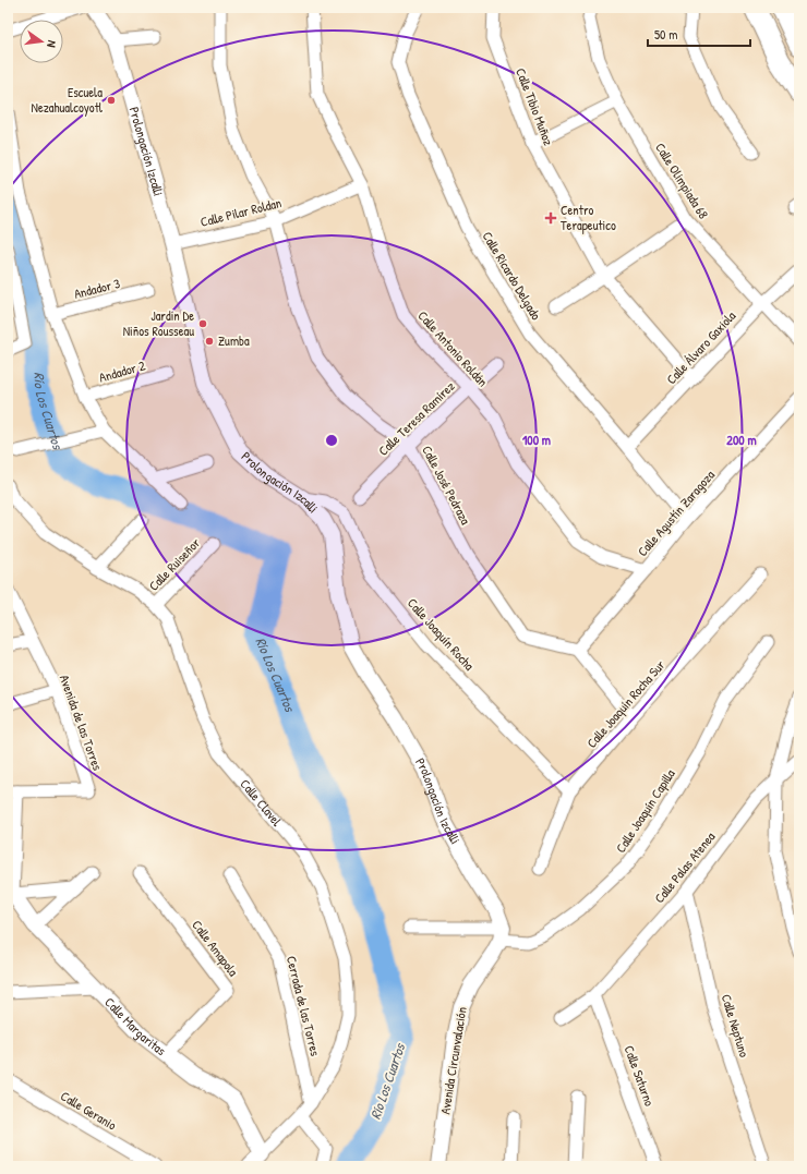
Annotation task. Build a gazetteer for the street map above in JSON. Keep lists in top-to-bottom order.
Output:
{
  "streets": {
    "street": [
      "Calle Tibio Muñoz",
      "Prolongación Izcalli",
      "Calle Olimpiada 68",
      "Calle Pilar Roldan",
      "Calle Ricardo Delgado",
      "Andador 3",
      "Calle Álvaro Gaxiola",
      "Calle Antonio Roldán",
      "Andador 2",
      "Calle Teresa Ramírez",
      "Calle José Pedraza",
      "Calle Agustín Zaragoza",
      "Calle Ruiseñor",
      "Calle Joaquín Rocha",
      "Calle Joaquín Rocha Sur",
      "Avenida de las Torres",
      "Calle Clavel",
      "Calle Joaquín Capilla",
      "Calle Palas Atenea",
      "Calle Amapola",
      "Cerrada de las Torres",
      "Calle Margaritas",
      "Calle Neptuno",
      "Avenida Circunvalación",
      "Calle Saturno",
      "Calle Geranio"
    ]
  },
  "crossings": [
    ["Calle Tibio Muñoz", "Calle Álvaro Gaxiola"],
    ["Prolongación Izcalli", "Calle Pilar Roldan"],
    ["Prolongación Izcalli", "Calle Joaquín Rocha"],
    ["Prolongación Izcalli", "Calle Joaquín Capilla"],
    ["Prolongación Izcalli", "Avenida Circunvalación"],
    ["Calle Olimpiada 68", "Calle Álvaro Gaxiola"],
    ["Calle Pilar Roldan", "Calle Antonio Roldán"],
    ["Calle Pilar Roldan", "Calle José Pedraza"],
    ["Calle Ricardo Delgado", "Calle Álvaro Gaxiola"],
    ["Calle Ricardo Delgado", "Calle Agustín Zaragoza"],
    ["Calle Antonio Roldán", "Calle Teresa Ramírez"],
    ["Calle Antonio Roldán", "Calle Agustín Zaragoza"],
    ["Calle Teresa Ramírez", "Calle José Pedraza"],
    ["Calle José Pedraza", "Calle Agustín Zaragoza"],
    ["Calle Ruiseñor", "Calle Clavel"],
    ["Calle Joaquín Rocha", "Calle Joaquín Rocha Sur"],
    ["Calle Clavel", "Cerrada de las Torres"],
    ["Calle Clavel", "Calle Margaritas"],
    ["Calle Joaquín Capilla", "Avenida Circunvalación"],
    ["Calle Palas Atenea", "Calle Neptuno"],
    ["Calle Palas Atenea", "Calle Saturno"],
    ["Calle Amapola", "Calle Margaritas"]
  ],
  "water": ["Río Los Cuartos"],
  "places": {
    "other": ["Escuela Nezahualcoyotl", "Jardin De Niños Rousseau", "Zumba"],
    "health": ["Centro Terapeutico"]
  },
  "scale_bar": "50 m",
  "north": "right",
  "rings": ["100 m", "200 m"]
}
